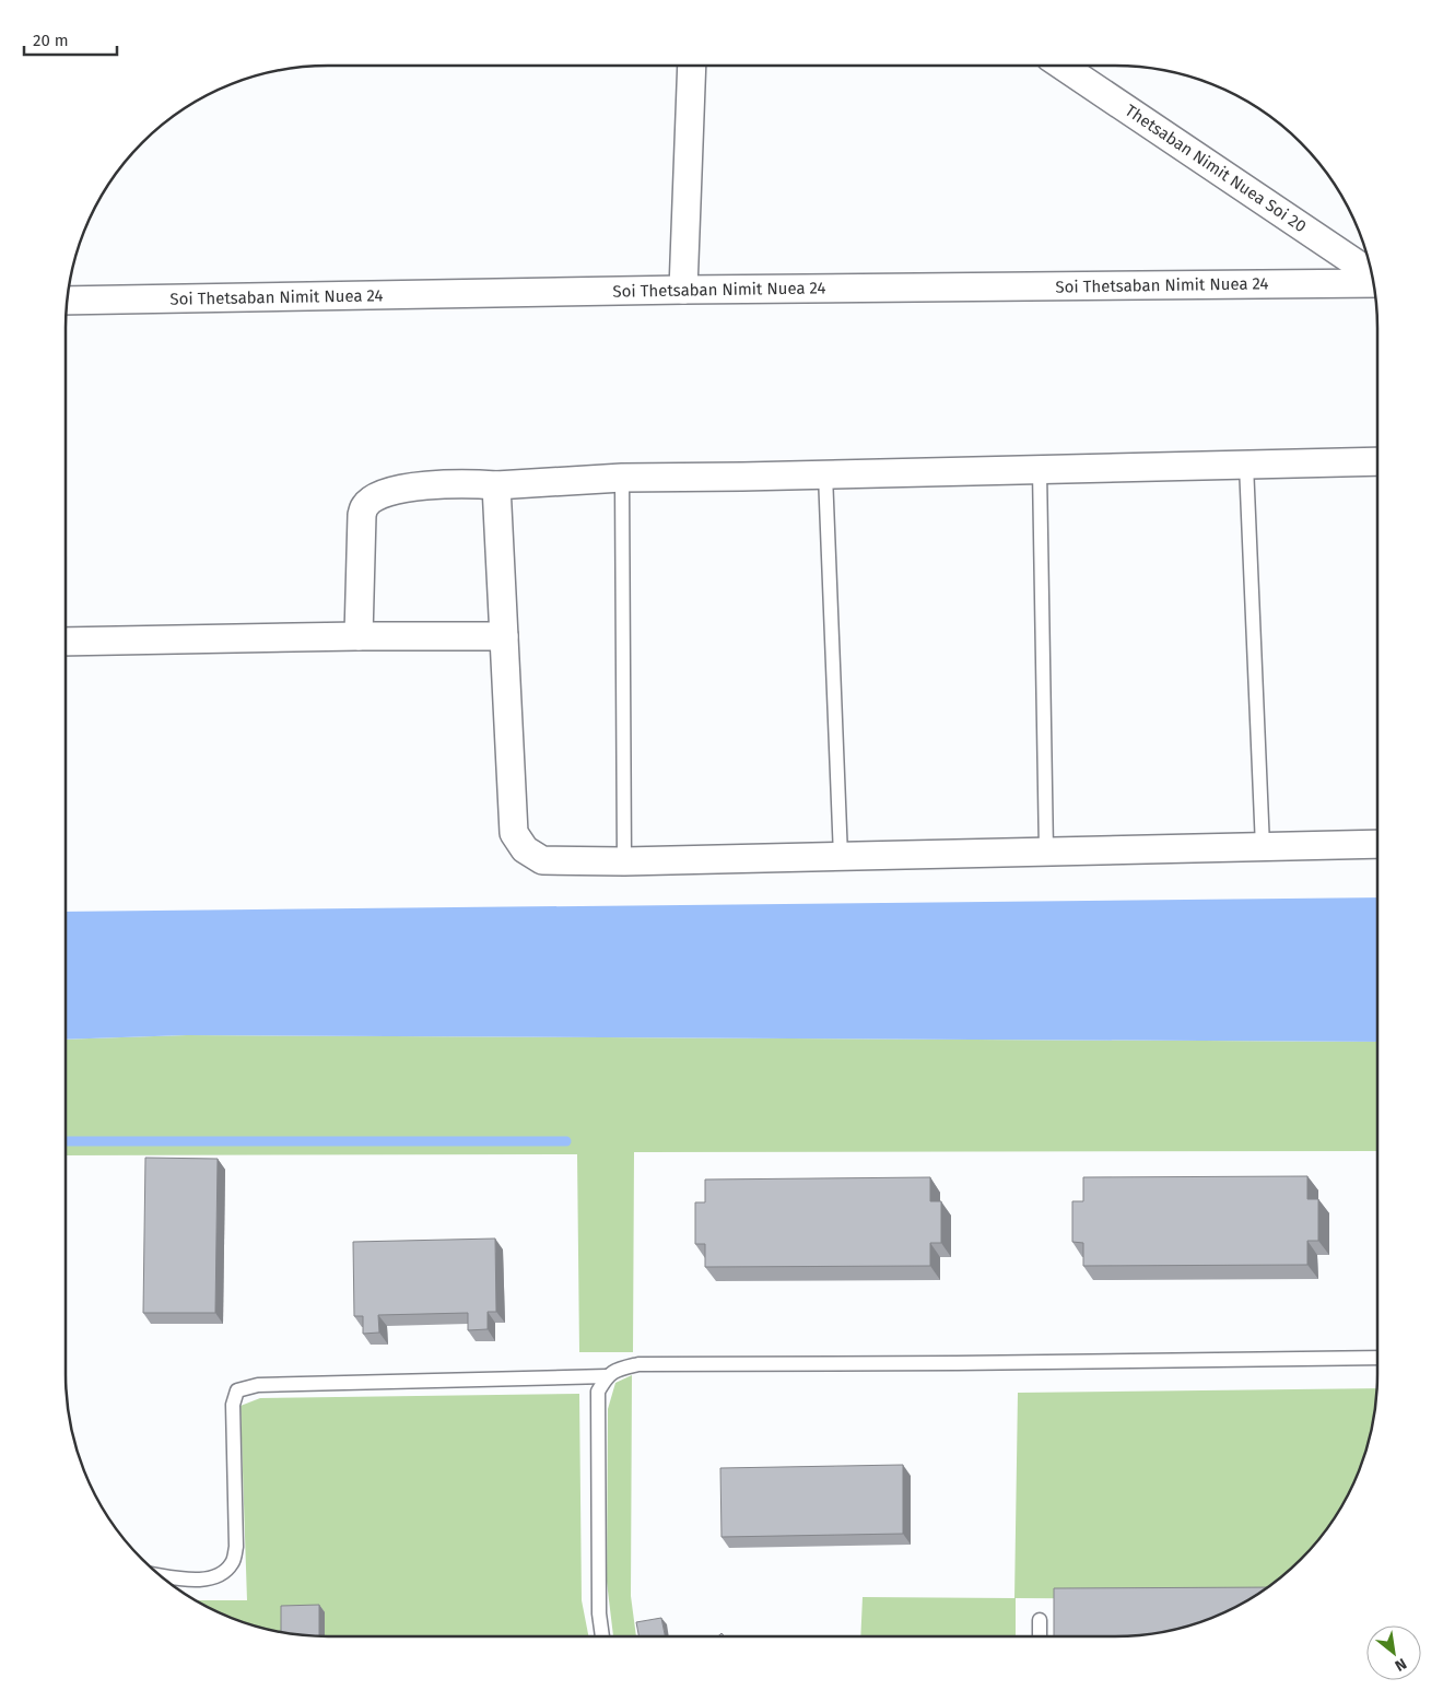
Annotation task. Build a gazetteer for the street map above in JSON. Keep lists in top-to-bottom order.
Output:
{
  "streets": {
    "street": ["Thetsaban Nimit Nuea Soi 20", "Soi Thetsaban Nimit Nuea 24"]
  },
  "scale_bar": "20 m",
  "north": "bottom right"
}
